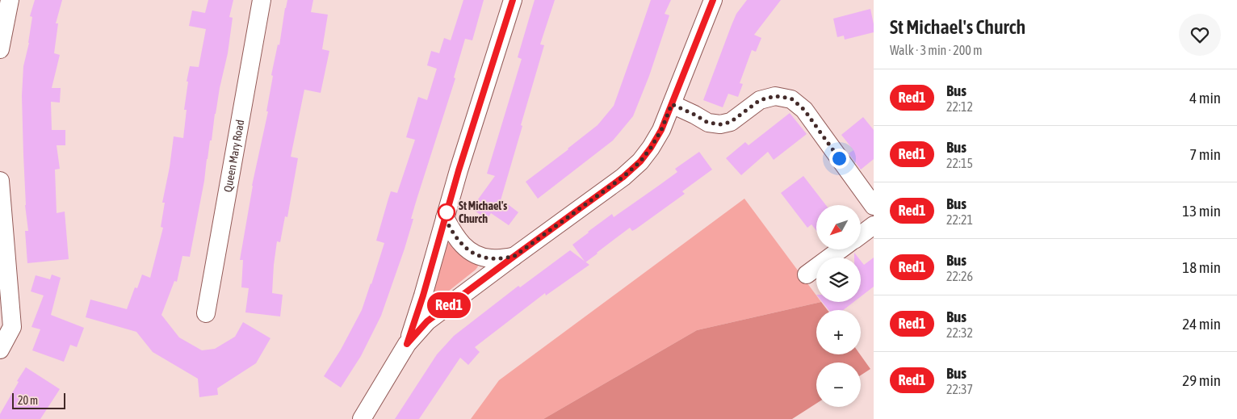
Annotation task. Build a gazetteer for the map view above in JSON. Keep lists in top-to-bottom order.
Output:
{
  "streets": {
    "street": ["Queen Mary Road"]
  },
  "places": ["St Michael's Church"],
  "lines": ["bus line Red1"],
  "scale_bar": "20 m",
  "north": "bottom left",
  "page": {
    "on_map": "Red1",
    "heading": ["St Michael's Church", "Walk · 3 min · 200 m"],
    "list": [
      {
        "mark": "Red1",
        "name": "Bus",
        "note": "22:12",
        "value": "4 min"
      },
      {
        "mark": "Red1",
        "name": "Bus",
        "note": "22:15",
        "value": "7 min"
      },
      {
        "mark": "Red1",
        "name": "Bus",
        "note": "22:21",
        "value": "13 min"
      },
      {
        "mark": "Red1",
        "name": "Bus",
        "note": "22:26",
        "value": "18 min"
      },
      {
        "mark": "Red1",
        "name": "Bus",
        "note": "22:32",
        "value": "24 min"
      },
      {
        "mark": "Red1",
        "name": "Bus",
        "note": "22:37",
        "value": "29 min"
      }
    ],
    "map_buttons": ["+", "−"],
    "scale": "20 m"
  }
}
